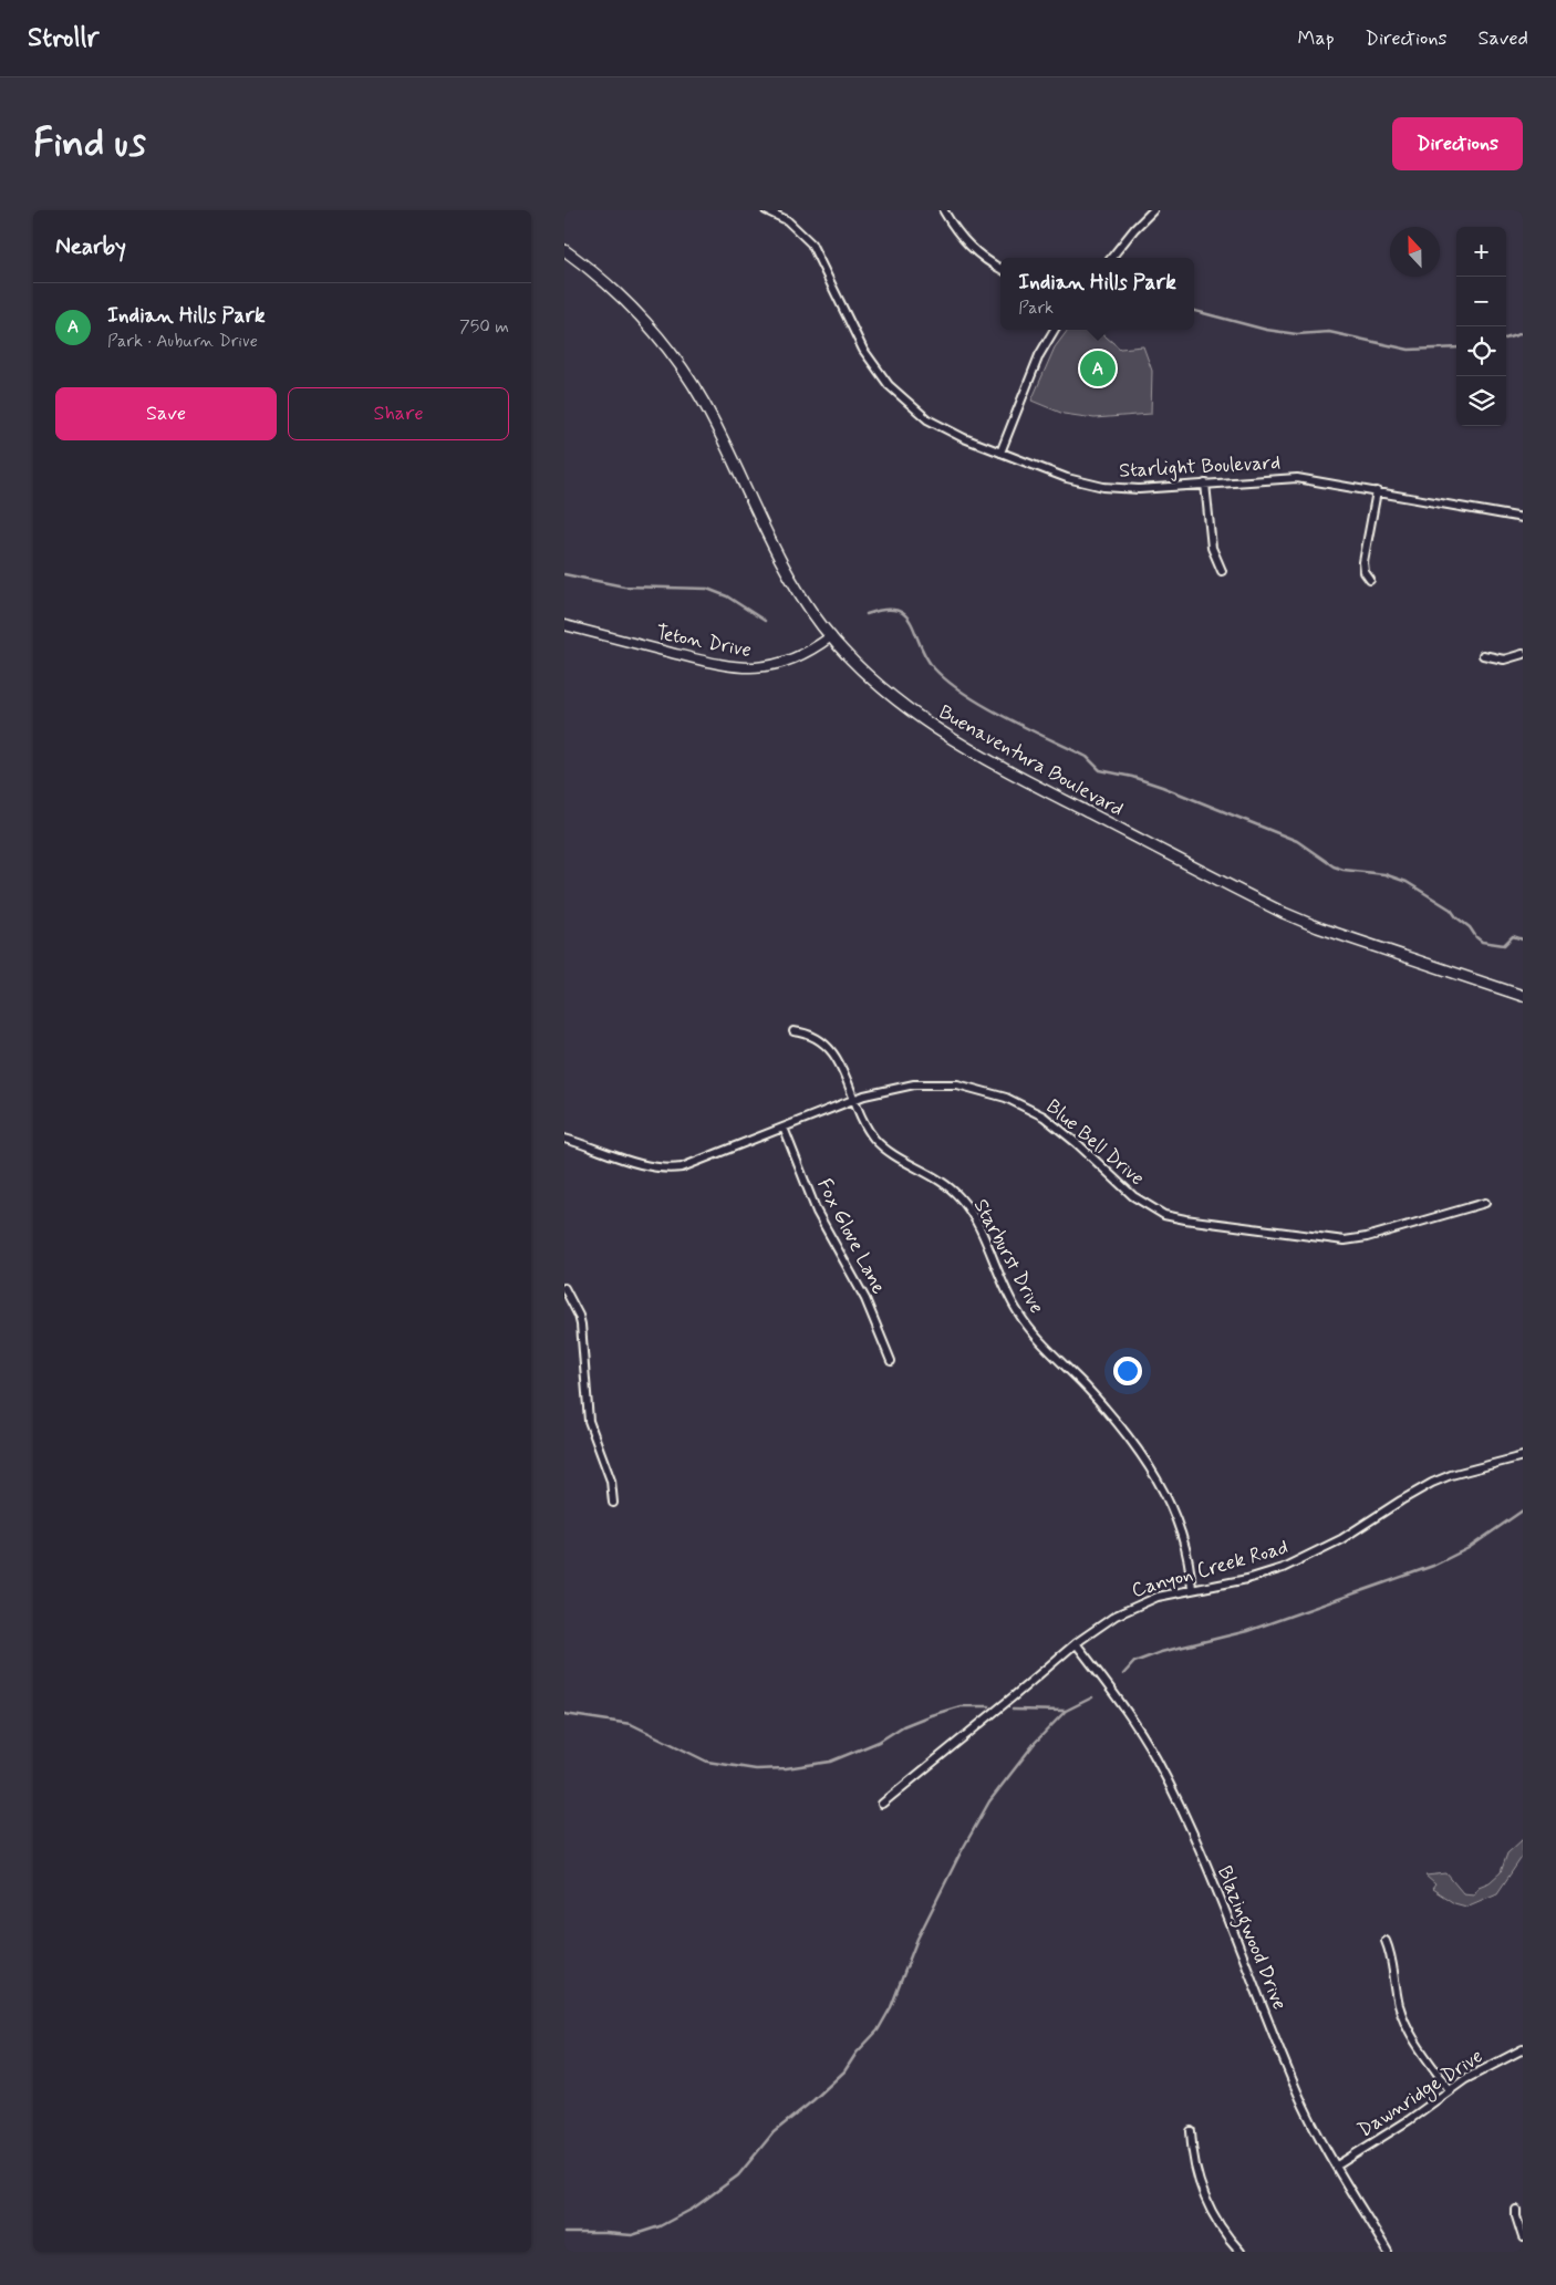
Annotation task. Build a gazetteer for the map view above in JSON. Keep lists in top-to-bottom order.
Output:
{
  "streets": {
    "main road": ["Buenaventura Boulevard"],
    "street": [
      "Starlight Boulevard",
      "Teton Drive",
      "Blue Bell Drive",
      "Fox Glove Lane",
      "Starburst Drive",
      "Canyon Creek Road",
      "Blazingwood Drive",
      "Dawnridge Drive"
    ]
  },
  "crossings": [
    ["Teton Drive", "Buenaventura Boulevard"],
    ["Blue Bell Drive", "Fox Glove Lane"],
    ["Blue Bell Drive", "Starburst Drive"],
    ["Starburst Drive", "Canyon Creek Road"],
    ["Canyon Creek Road", "Blazingwood Drive"],
    ["Blazingwood Drive", "Dawnridge Drive"]
  ],
  "north": "top",
  "page": {
    "header": "Strollr",
    "nav": ["Map", "Directions", "Saved"],
    "buttons": [
      "Directions",
      ["Save", "Share"]
    ],
    "title": "Find us",
    "heading": "Nearby",
    "map_buttons": ["+", "−"],
    "popup": ["Indian Hills Park", "Park"],
    "list": [
      {
        "mark": "A",
        "name": "Indian Hills Park",
        "note": "Park · Auburn Drive",
        "value": "750 m"
      }
    ],
    "pins": "A"
  }
}
